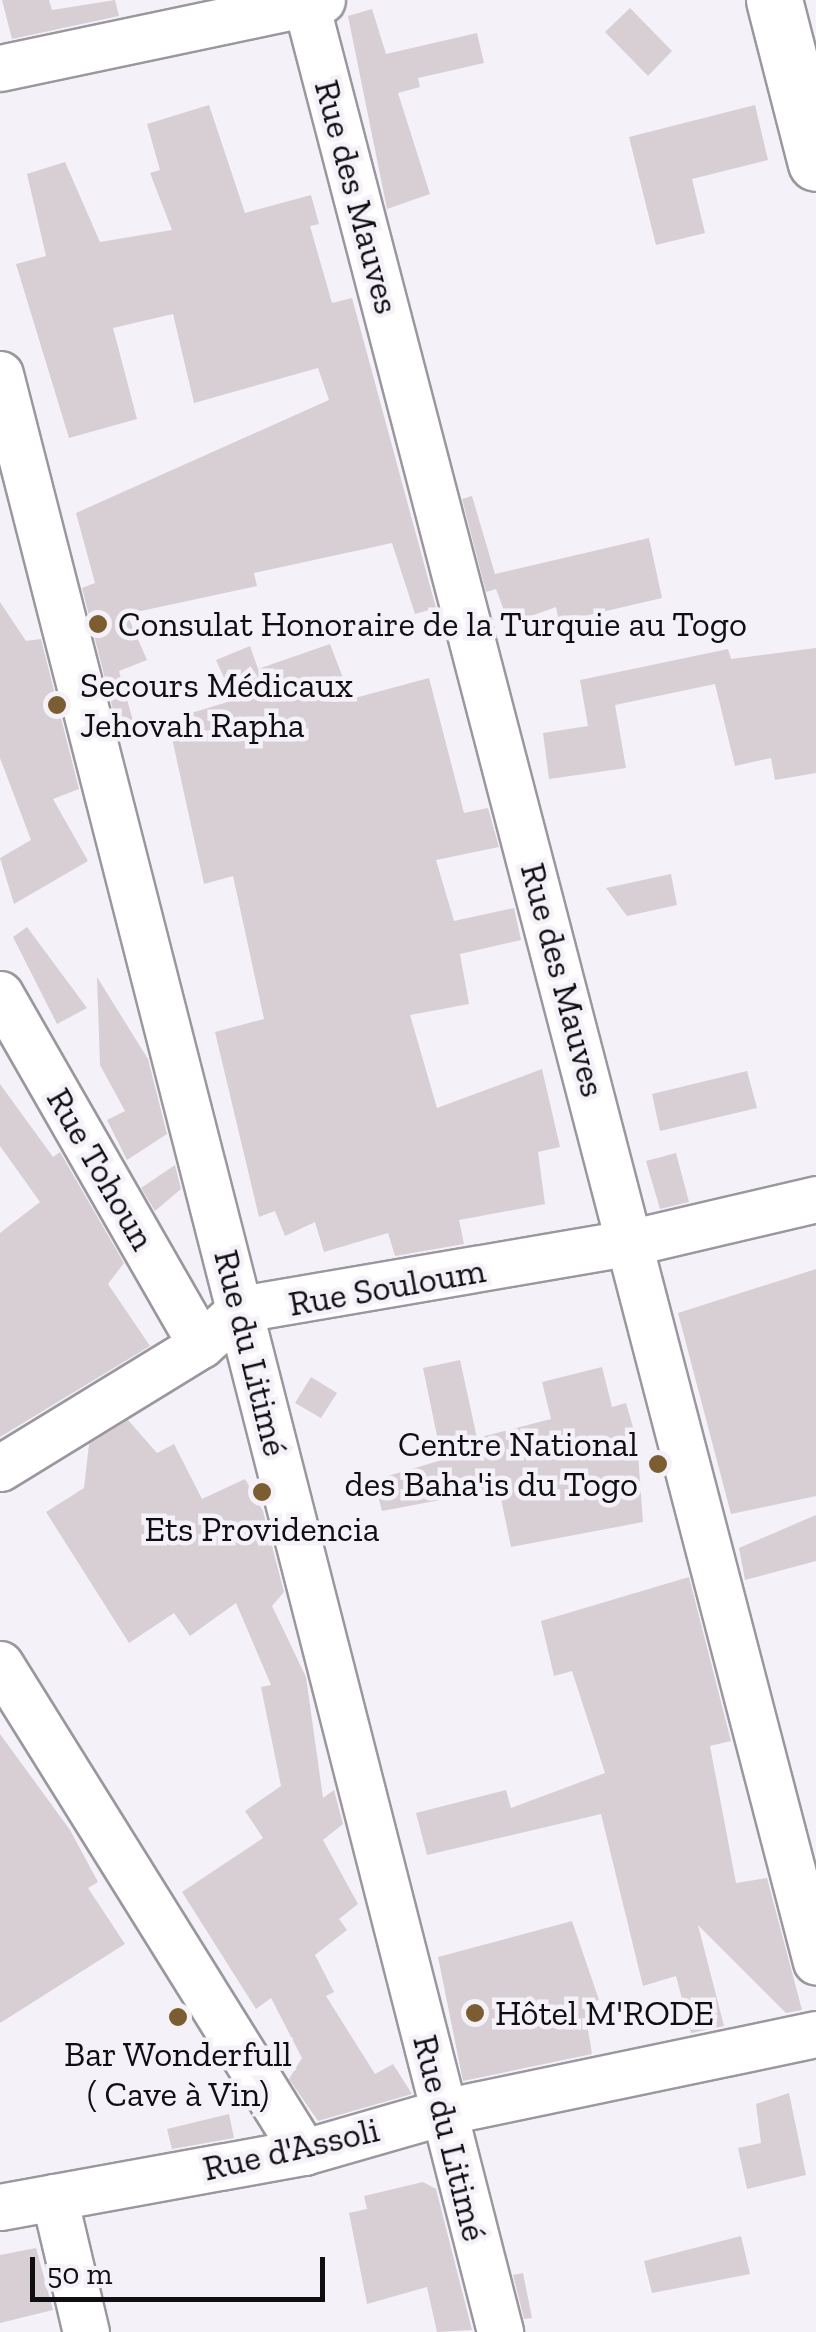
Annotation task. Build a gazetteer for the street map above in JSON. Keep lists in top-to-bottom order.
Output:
{
  "streets": {
    "street": [
      "Rue des Mauves",
      "Rue Tohoun",
      "Rue Souloum",
      "Rue du Litimé",
      "Rue d'Assoli"
    ]
  },
  "crossings": [
    ["Rue des Mauves", "Rue Souloum"],
    ["Rue Tohoun", "Rue Souloum"],
    ["Rue Souloum", "Rue du Litimé"],
    ["Rue du Litimé", "Rue d'Assoli"]
  ],
  "places": [
    "Consulat Honoraire de la Turquie au Togo",
    "Secours Médicaux Jehovah Rapha",
    "Centre National des Baha'is du Togo",
    "Ets Providencia",
    "Hôtel M'RODE",
    "Bar Wonderfull ( Cave à Vin)"
  ],
  "scale_bar": "50 m"
}
